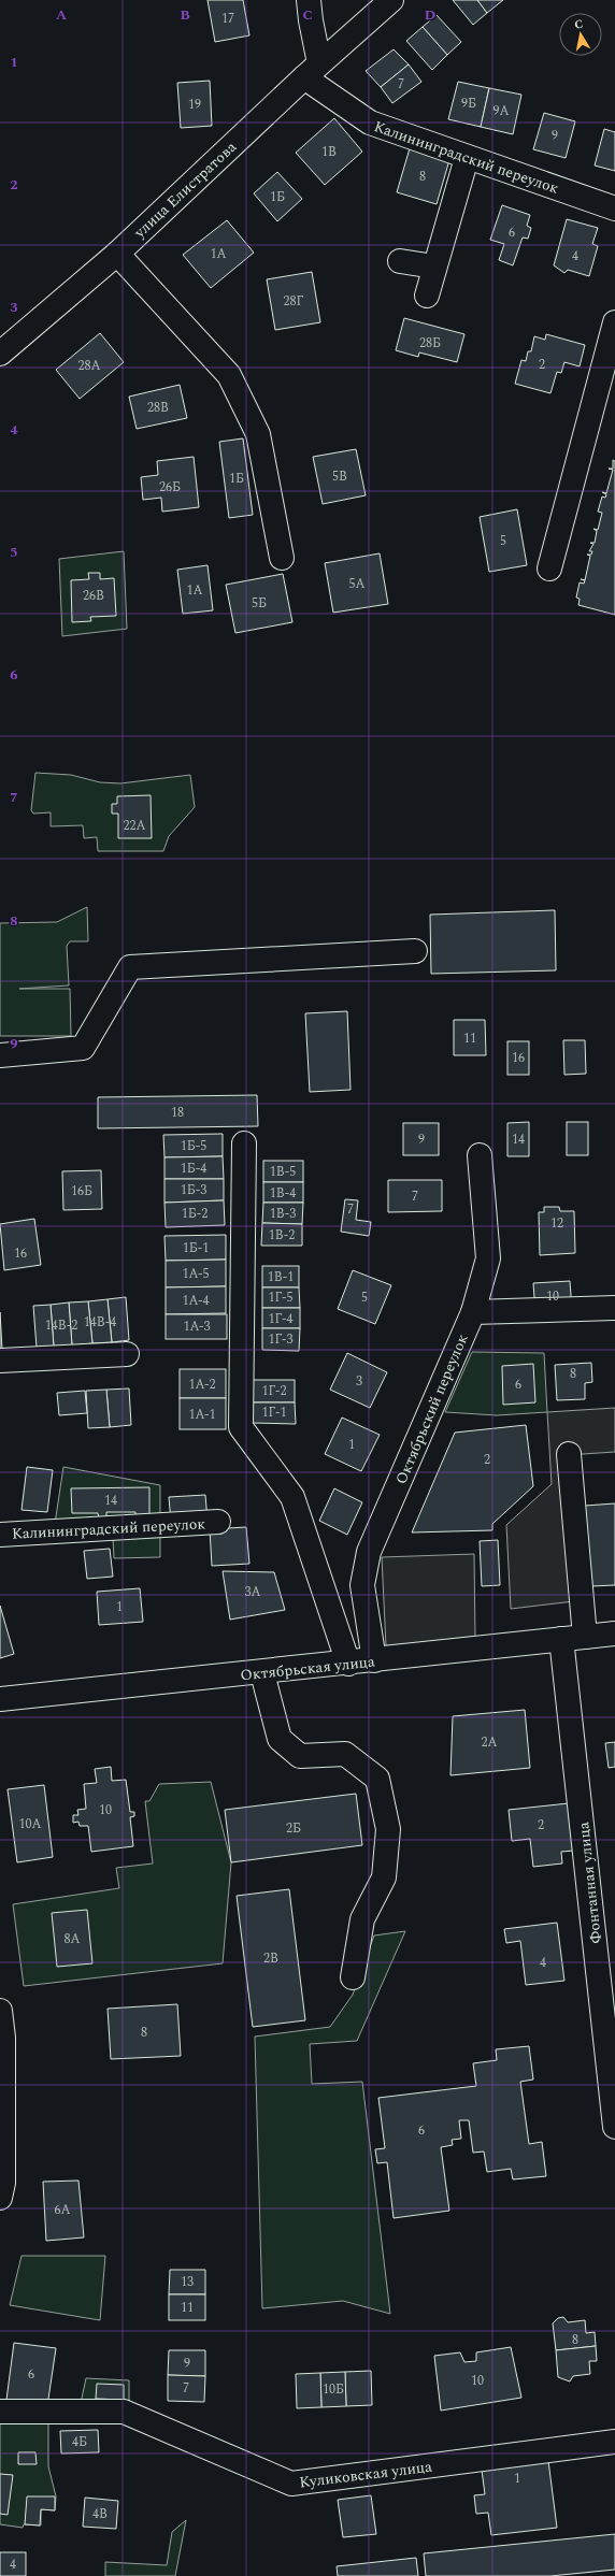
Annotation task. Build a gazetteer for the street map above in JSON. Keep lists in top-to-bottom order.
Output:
{
  "streets": {
    "street": [
      "Калининградский переулок",
      "улица Елистратова",
      "Октябрьский переулок",
      "Октябрьская улица",
      "Фонтанная улица",
      "Куликовская улица"
    ]
  },
  "crossings": [
    ["Калининградский переулок", "улица Елистратова"],
    ["Октябрьский переулок", "Октябрьская улица"],
    ["Октябрьская улица", "Фонтанная улица"]
  ],
  "house_numbers": [
    "17",
    "7",
    "9Б",
    "19",
    "9А",
    "9",
    "1В",
    "8",
    "1Б",
    "6",
    "1А",
    "4",
    "28Г",
    "28Б",
    "2",
    "28А",
    "28В",
    "5В",
    "1Б",
    "26Б",
    "5",
    "5А",
    "1А",
    "26В",
    "5Б",
    "22А",
    "11",
    "16",
    "18",
    "9",
    "14",
    "1Б-5",
    "1Б-4",
    "1В-5",
    "1Б-3",
    "16Б",
    "1В-4",
    "7",
    "7",
    "1Б-2",
    "1В-3",
    "12",
    "1В-2",
    "1Б-1",
    "16",
    "1А-5",
    "1В-1",
    "10",
    "1Г-5",
    "5",
    "1А-4",
    "1Г-4",
    "14В-4",
    "14В-2",
    "1А-3",
    "1Г-3",
    "8",
    "3",
    "1А-2",
    "6",
    "1Г-2",
    "1Г-1",
    "1А-1",
    "1",
    "2",
    "14",
    "3А",
    "1",
    "2А",
    "10",
    "10А",
    "2",
    "2Б",
    "8А",
    "2В",
    "4",
    "8",
    "6",
    "6А",
    "13",
    "11",
    "8",
    "9",
    "6",
    "10",
    "7",
    "10Б",
    "4Б",
    "1",
    "4В",
    "4"
  ],
  "north": "top",
  "grid": {
    "columns": [
      "A",
      "B",
      "C",
      "D"
    ],
    "rows": [
      "1",
      "2",
      "3",
      "4",
      "5",
      "6",
      "7",
      "8",
      "9"
    ]
  }
}
